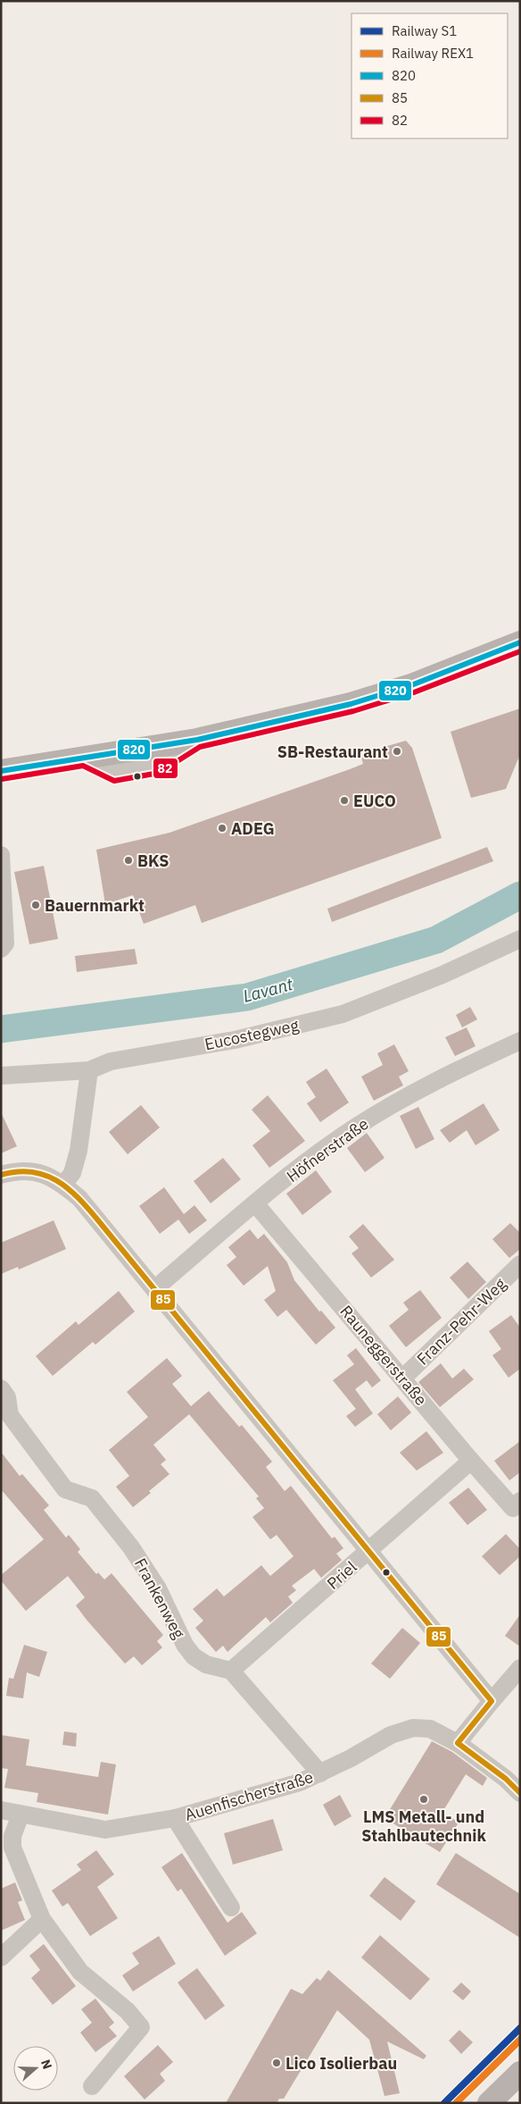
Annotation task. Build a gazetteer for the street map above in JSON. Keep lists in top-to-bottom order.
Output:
{
  "streets": {
    "street": [
      "Eucostegweg",
      "Höfnerstraße",
      "Franz-Pehr-Weg",
      "Rauneggerstraße",
      "Priel",
      "Frankenweg",
      "Auenfischerstraße"
    ]
  },
  "crossings": [
    ["Höfnerstraße", "Rauneggerstraße"],
    ["Franz-Pehr-Weg", "Rauneggerstraße"],
    ["Rauneggerstraße", "Priel"],
    ["Priel", "Frankenweg"]
  ],
  "water": ["Lavant"],
  "places": [
    "SB-Restaurant",
    "EUCO",
    "ADEG",
    "BKS",
    "Bauernmarkt",
    "LMS Metall- und Stahlbautechnik",
    "Lico Isolierbau"
  ],
  "lines": [
    "transit line 820",
    "transit line 82",
    "transit line 85",
    "rail line S1",
    "rail line REX1"
  ],
  "legend": [
    "Railway S1",
    "Railway REX1",
    "820",
    "85",
    "82"
  ],
  "north": "right"
}
